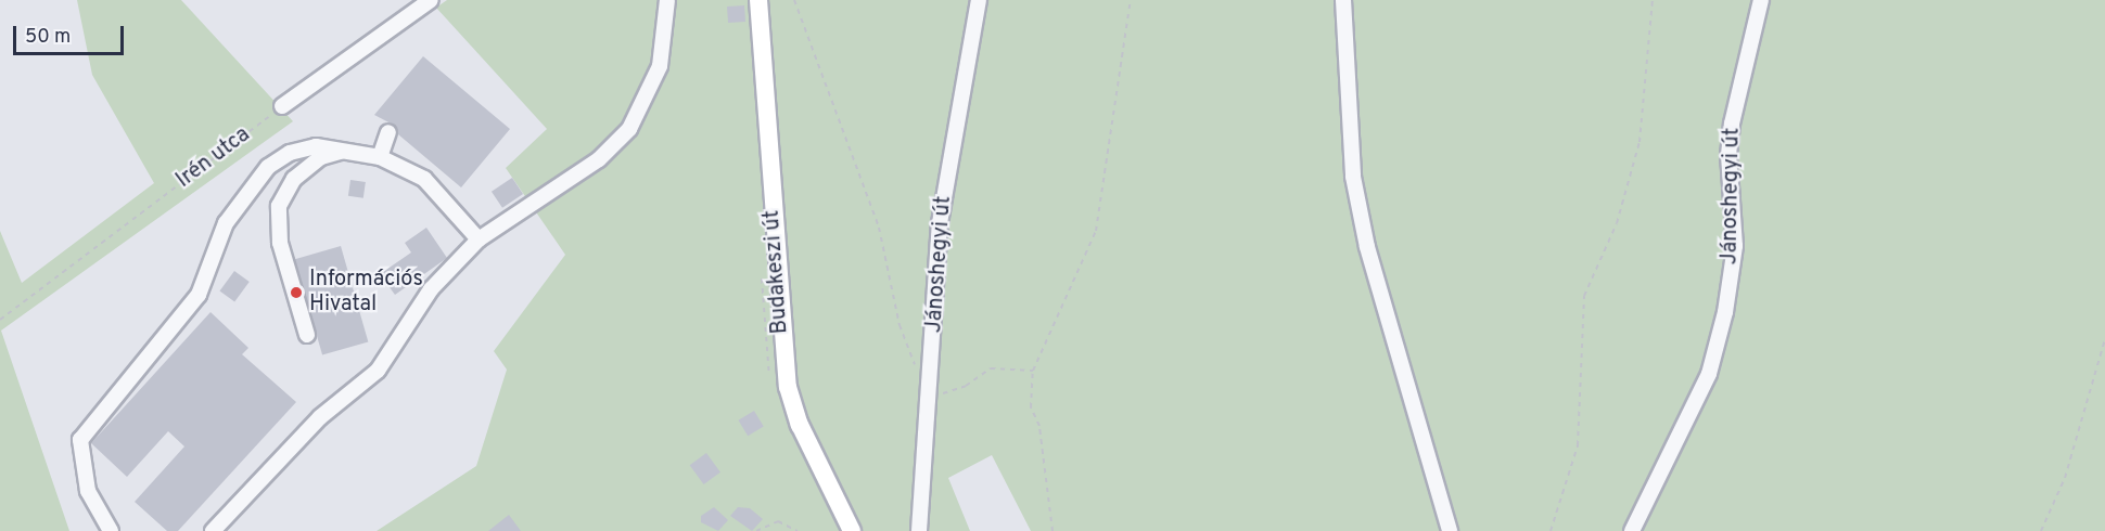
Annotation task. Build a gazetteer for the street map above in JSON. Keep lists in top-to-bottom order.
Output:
{
  "streets": {
    "main road": ["Budakeszi út"],
    "street": ["Jánoshegyi út"],
    "path": ["Irén utca"]
  },
  "places": ["Információs Hivatal"],
  "scale_bar": "50 m"
}
